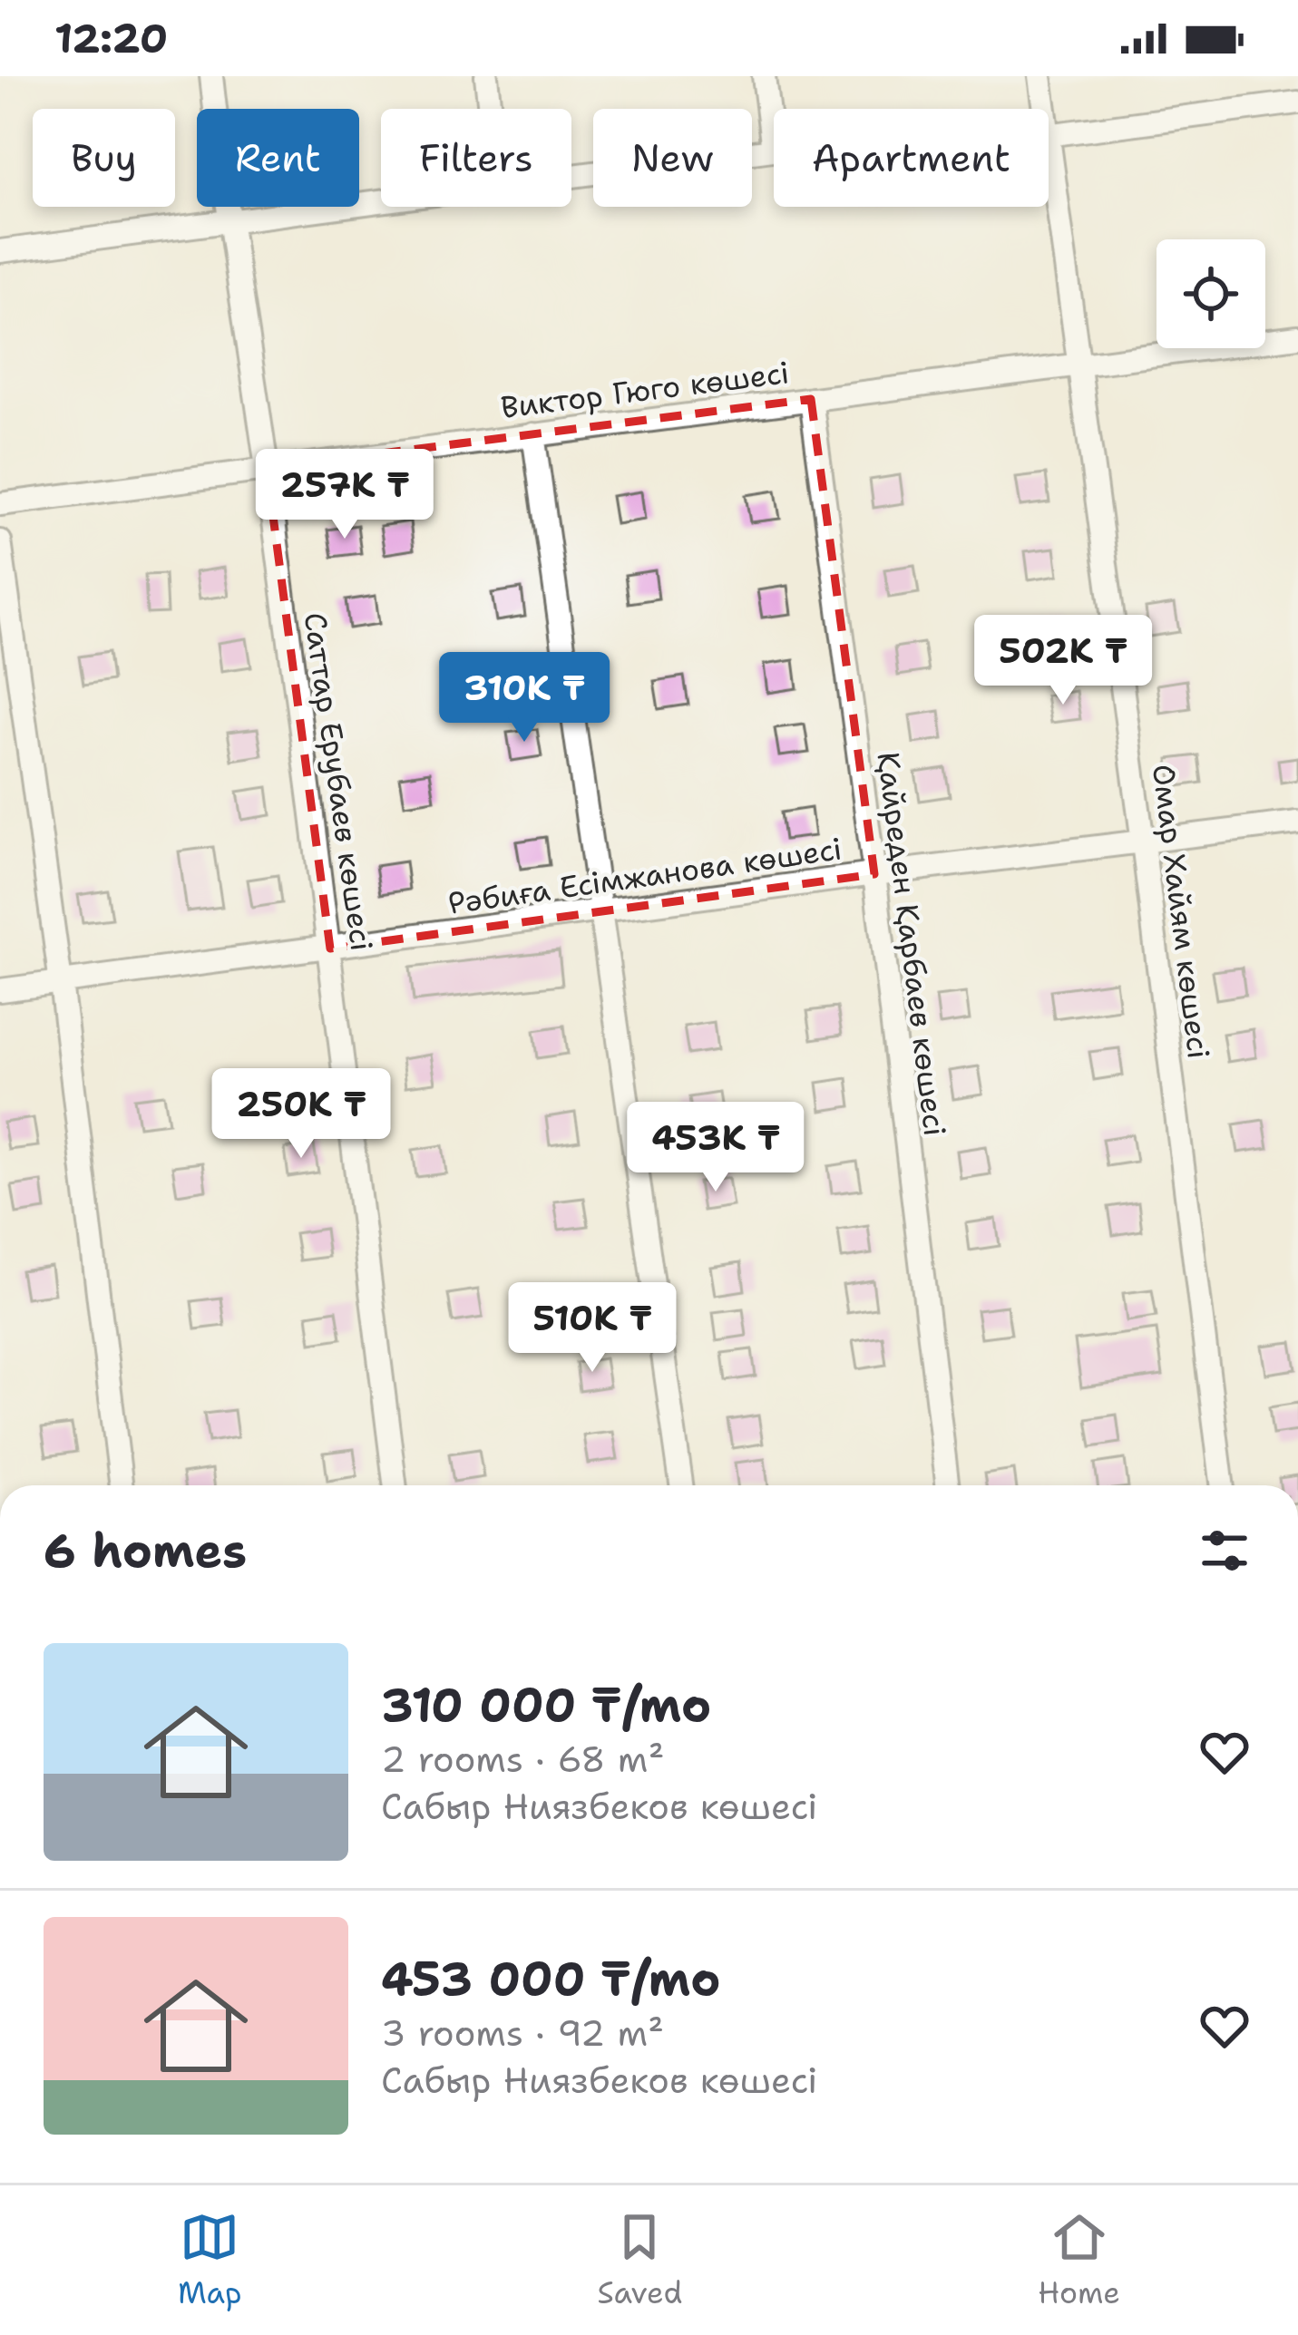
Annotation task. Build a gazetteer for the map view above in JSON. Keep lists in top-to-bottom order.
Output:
{
  "streets": {
    "street": [
      "Виктор Гюго көшесі",
      "Саттар Ерубаев көшесі",
      "Рәбиға Есімжанова көшесі",
      "Омар Хайям көшесі",
      "Қайреден Қарбаев көшесі"
    ]
  },
  "crossings": [
    ["Виктор Гюго көшесі", "Саттар Ерубаев көшесі"],
    ["Виктор Гюго көшесі", "Омар Хайям көшесі"],
    ["Виктор Гюго көшесі", "Қайреден Қарбаев көшесі"],
    ["Саттар Ерубаев көшесі", "Рәбиға Есімжанова көшесі"],
    ["Рәбиға Есімжанова көшесі", "Омар Хайям көшесі"],
    ["Рәбиға Есімжанова көшесі", "Қайреден Қарбаев көшесі"]
  ],
  "page": {
    "status": "12:20",
    "chip": [
      "Buy",
      "Rent",
      "Filters",
      "New",
      "Apartment"
    ],
    "price": [
      "257K ₸",
      "502K ₸",
      "310K ₸",
      "250K ₸",
      "453K ₸",
      "510K ₸"
    ],
    "heading": "6 homes",
    "list": [
      {
        "name": "310 000 ₸/mo",
        "note": "2 rooms · 68 m² · Сабыр Ниязбеков көшесі"
      },
      {
        "name": "453 000 ₸/mo",
        "note": "3 rooms · 92 m² · Сабыр Ниязбеков көшесі"
      }
    ],
    "tabs": ["Map", "Saved", "Home"]
  }
}
